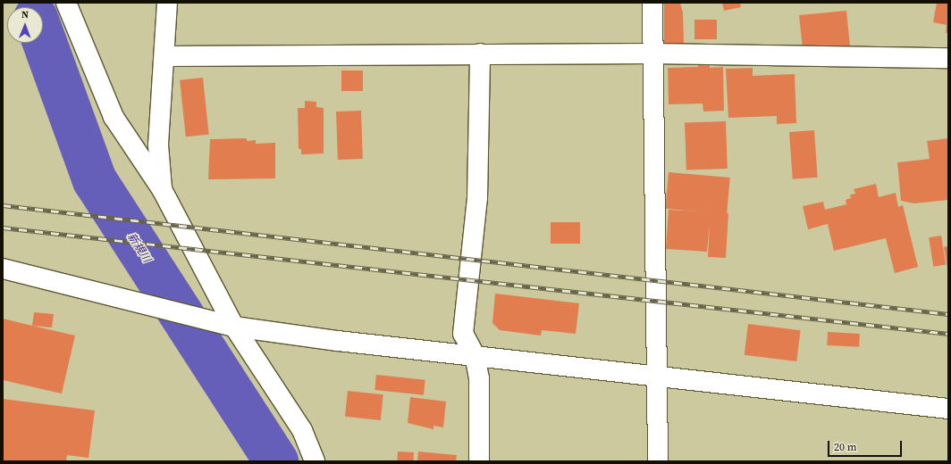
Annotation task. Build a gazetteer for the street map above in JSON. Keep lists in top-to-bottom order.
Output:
{
  "water": ["新規川"],
  "scale_bar": "20 m",
  "north": "top"
}
